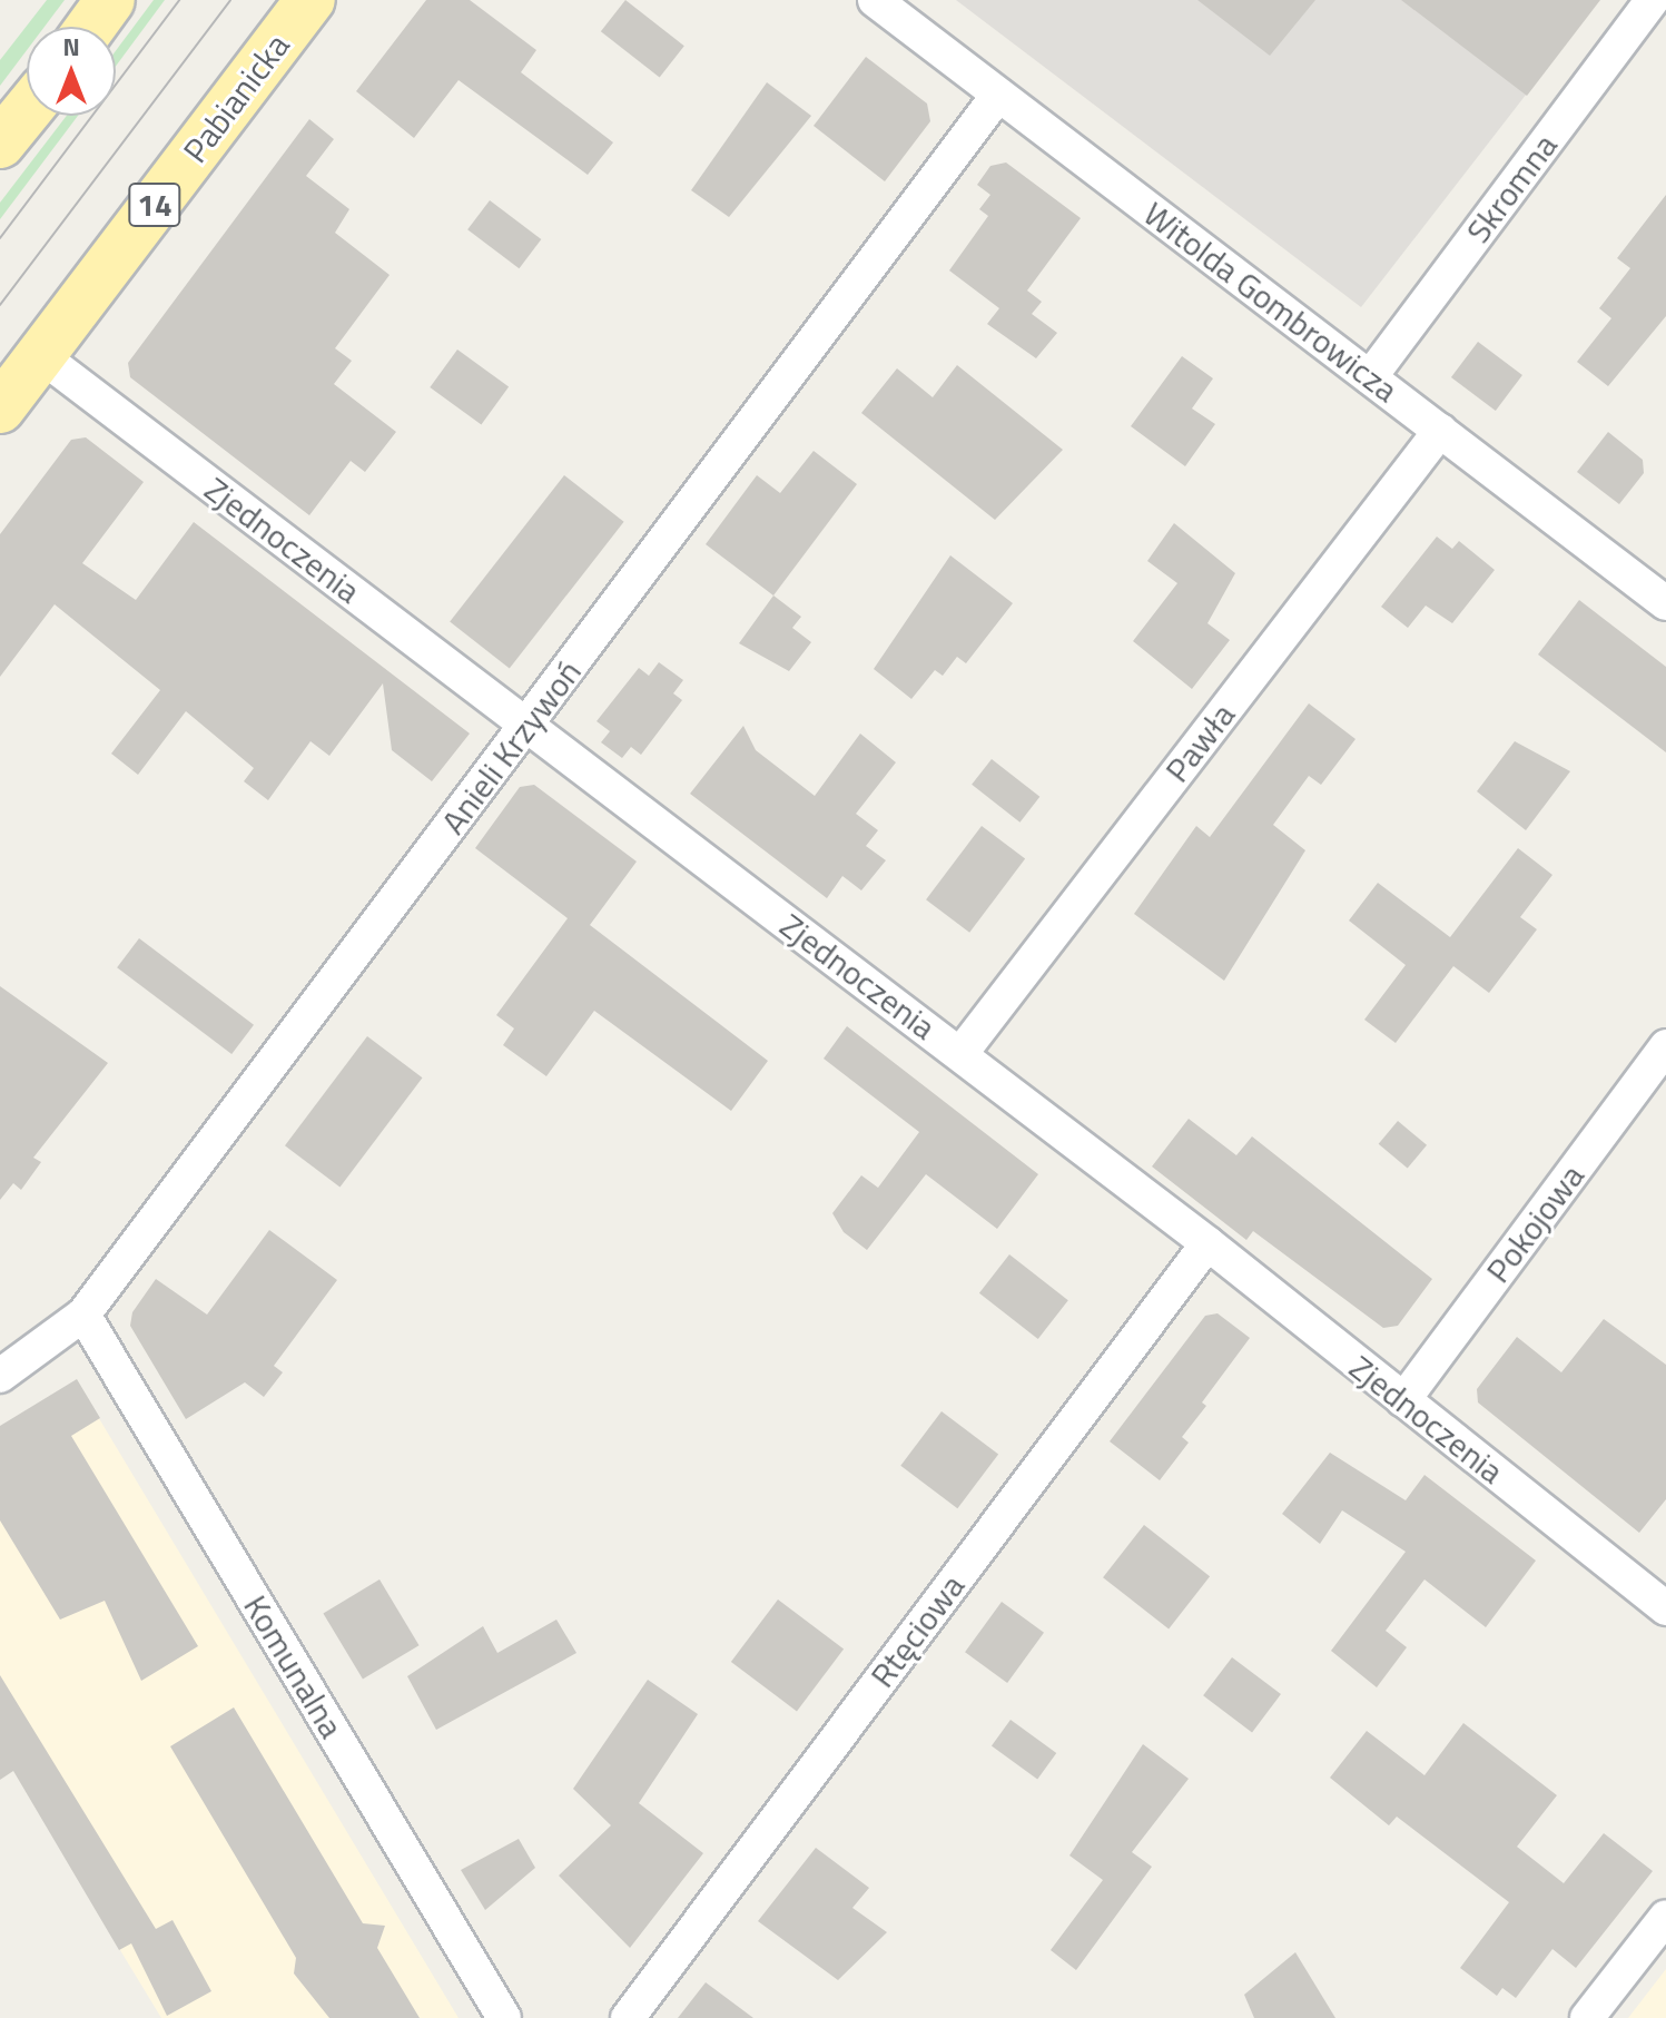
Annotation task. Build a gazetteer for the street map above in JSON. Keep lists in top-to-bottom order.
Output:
{
  "streets": {
    "main road": ["Pabianicka", "14"],
    "street": [
      "Skromna",
      "Witolda Gombrowicza",
      "Zjednoczenia",
      "Pawła",
      "Anieli Krzywoń",
      "Pokojowa",
      "Rtęciowa",
      "Komunalna"
    ]
  },
  "crossings": [
    ["Pabianicka", "Zjednoczenia"],
    ["Skromna", "Witolda Gombrowicza"],
    ["Witolda Gombrowicza", "Pawła"],
    ["Witolda Gombrowicza", "Anieli Krzywoń"],
    ["Zjednoczenia", "Pawła"],
    ["Zjednoczenia", "Anieli Krzywoń"],
    ["Zjednoczenia", "Pokojowa"],
    ["Zjednoczenia", "Rtęciowa"],
    ["Anieli Krzywoń", "Komunalna"]
  ],
  "north": "top"
}
